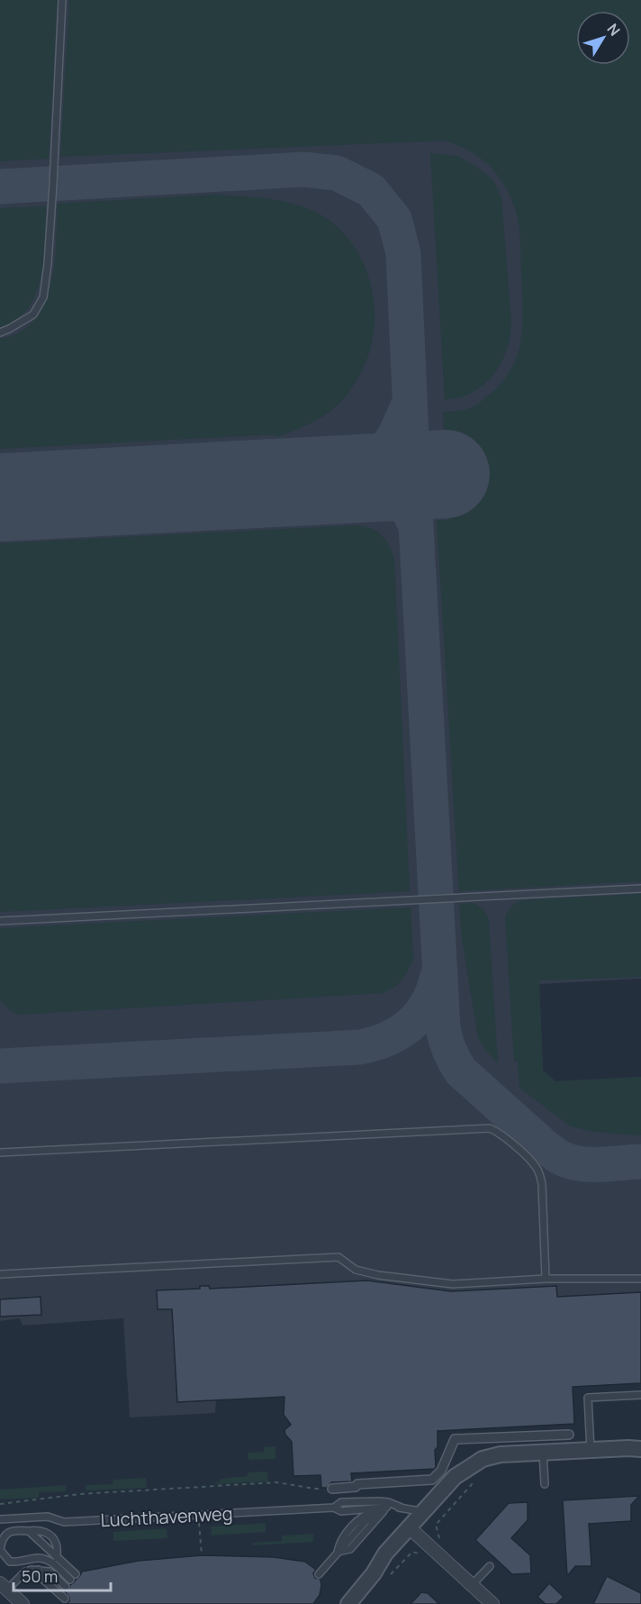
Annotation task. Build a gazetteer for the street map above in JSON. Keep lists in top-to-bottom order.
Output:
{
  "streets": {
    "lane": ["Luchthavenweg"]
  },
  "scale_bar": "50 m",
  "north": "top right"
}
